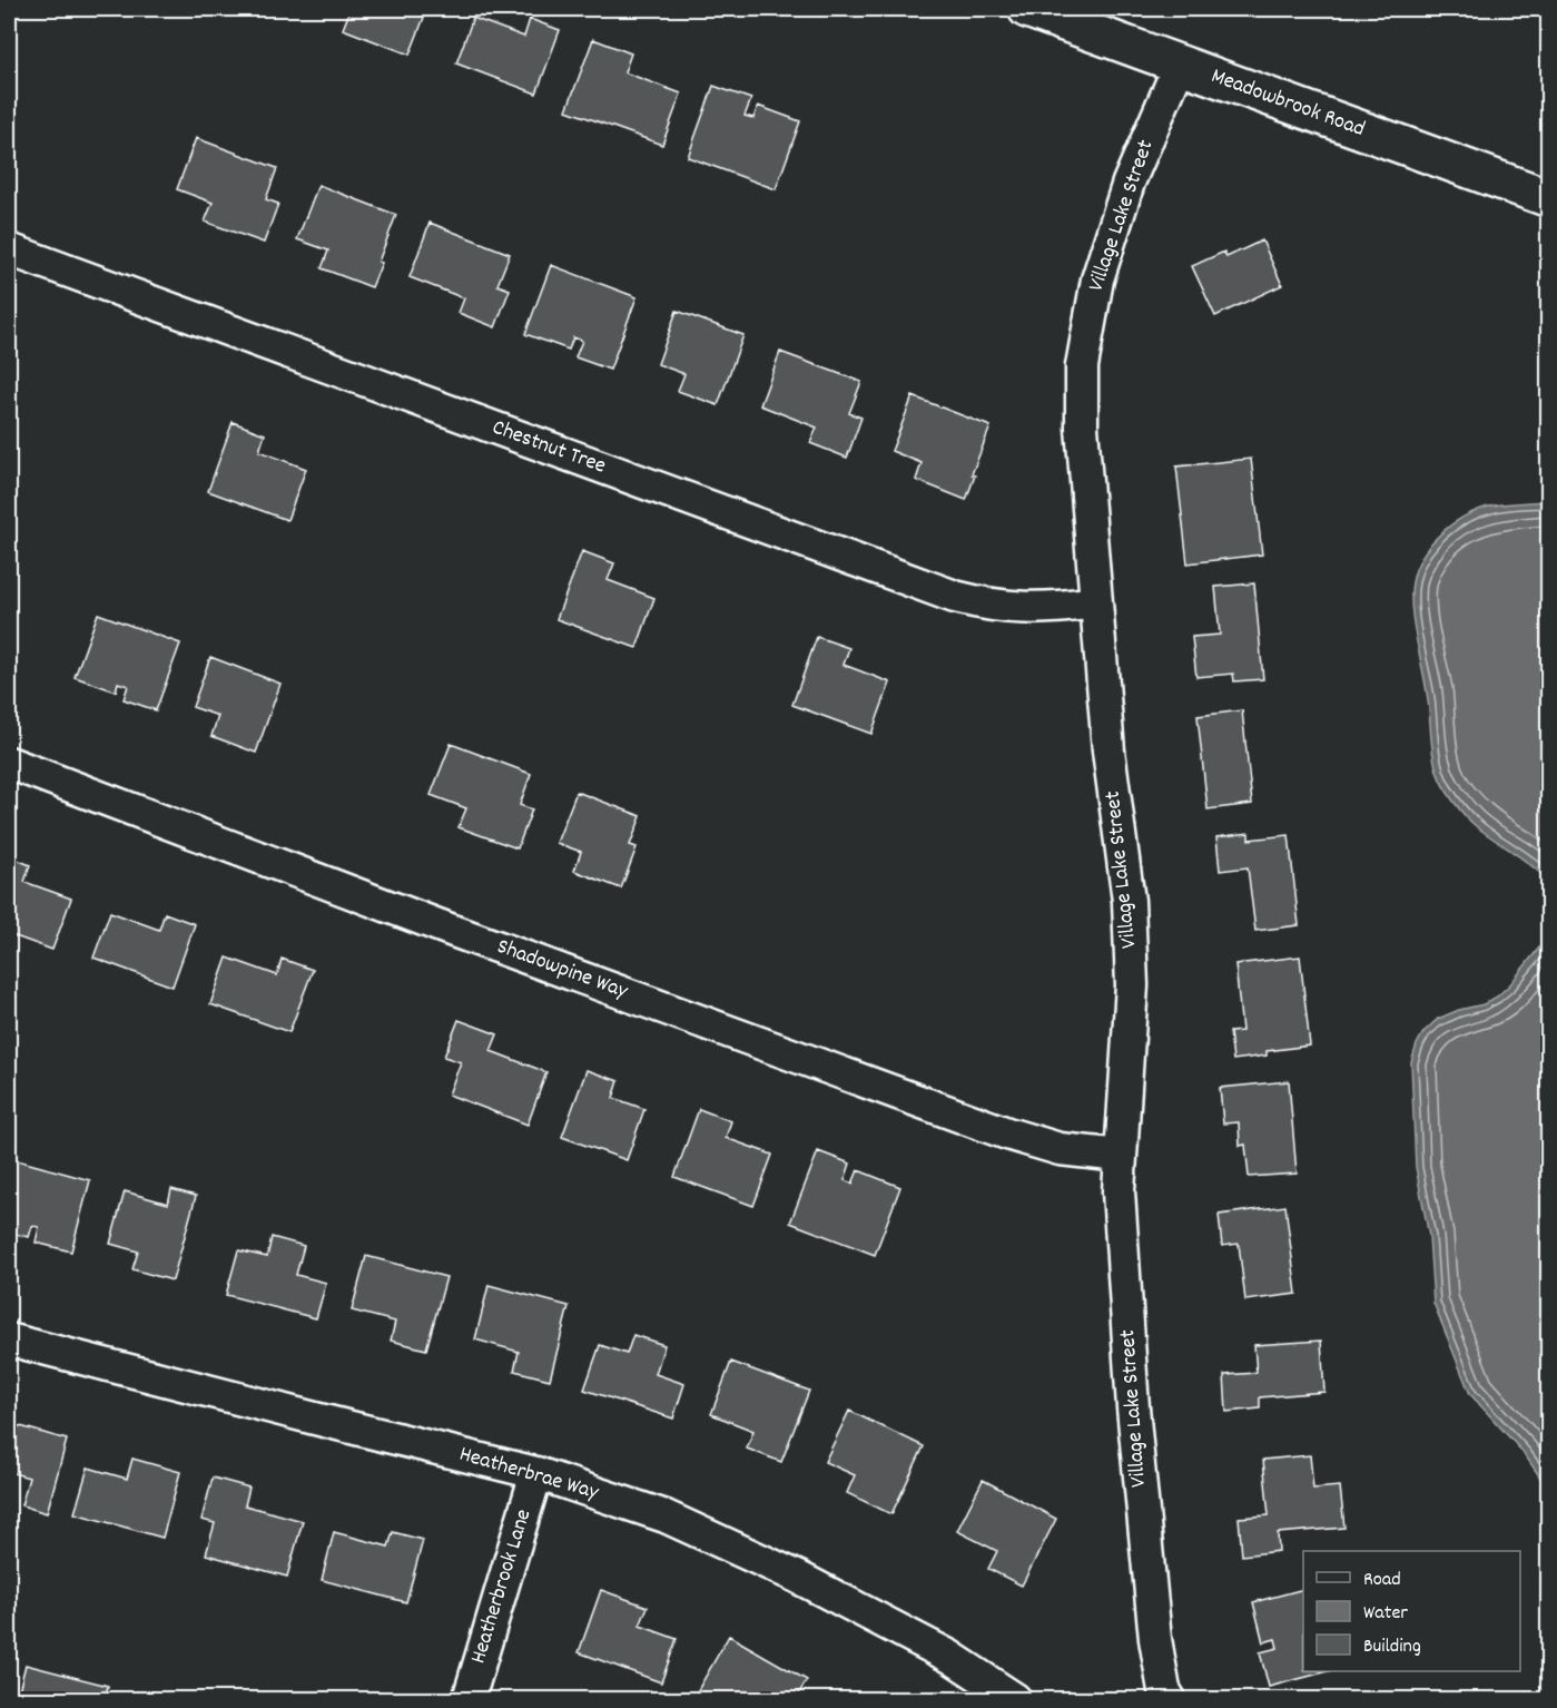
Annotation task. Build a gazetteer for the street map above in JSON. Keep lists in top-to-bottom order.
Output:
{
  "streets": {
    "street": [
      "Meadowbrook Road",
      "Village Lake Street",
      "Chestnut Tree",
      "Shadowpine Way",
      "Heatherbrae Way",
      "Heatherbrook Lane"
    ]
  },
  "crossings": [
    ["Meadowbrook Road", "Village Lake Street"],
    ["Village Lake Street", "Chestnut Tree"],
    ["Village Lake Street", "Shadowpine Way"],
    ["Heatherbrae Way", "Heatherbrook Lane"]
  ],
  "legend": ["Road", "Water", "Building"]
}
